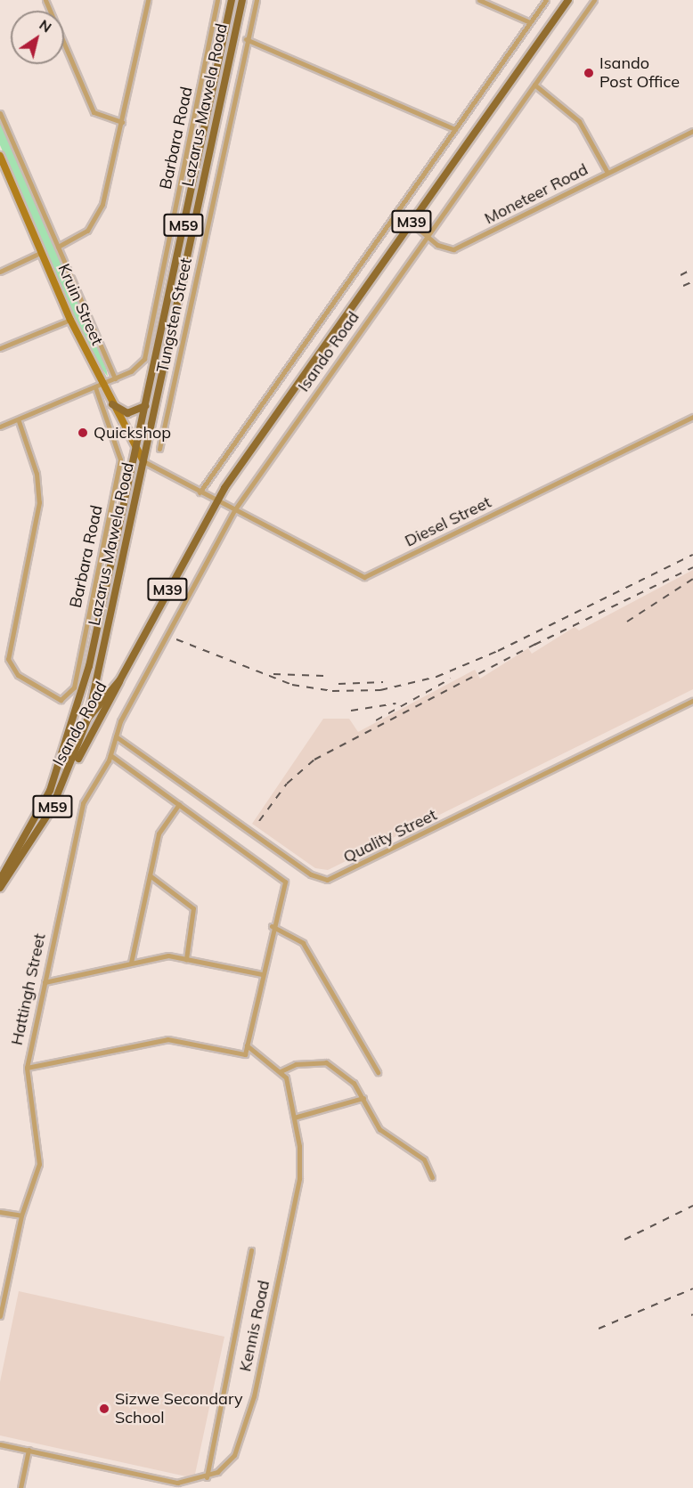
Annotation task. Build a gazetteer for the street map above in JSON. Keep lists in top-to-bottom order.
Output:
{
  "streets": {
    "main road": [
      "Lazarus Mawela Road",
      "M39",
      "M59",
      "Kruin Street",
      "Isando Road"
    ],
    "street": [
      "Barbara Road",
      "Moneteer Road",
      "Tungsten Street",
      "Diesel Street",
      "Quality Street",
      "Hattingh Street",
      "Kennis Road"
    ]
  },
  "crossings": [
    ["Lazarus Mawela Road", "M39"],
    ["Lazarus Mawela Road", "Kruin Street"],
    ["Lazarus Mawela Road", "Isando Road"],
    ["Barbara Road", "Kruin Street"],
    ["Moneteer Road", "Isando Road"],
    ["M39", "Isando Road"],
    ["Isando Road", "Diesel Street"],
    ["Isando Road", "Quality Street"],
    ["Isando Road", "Hattingh Street"],
    ["Quality Street", "Hattingh Street"]
  ],
  "places": ["Isando Post Office", "Quickshop", "Sizwe Secondary School"],
  "north": "top right"
}
